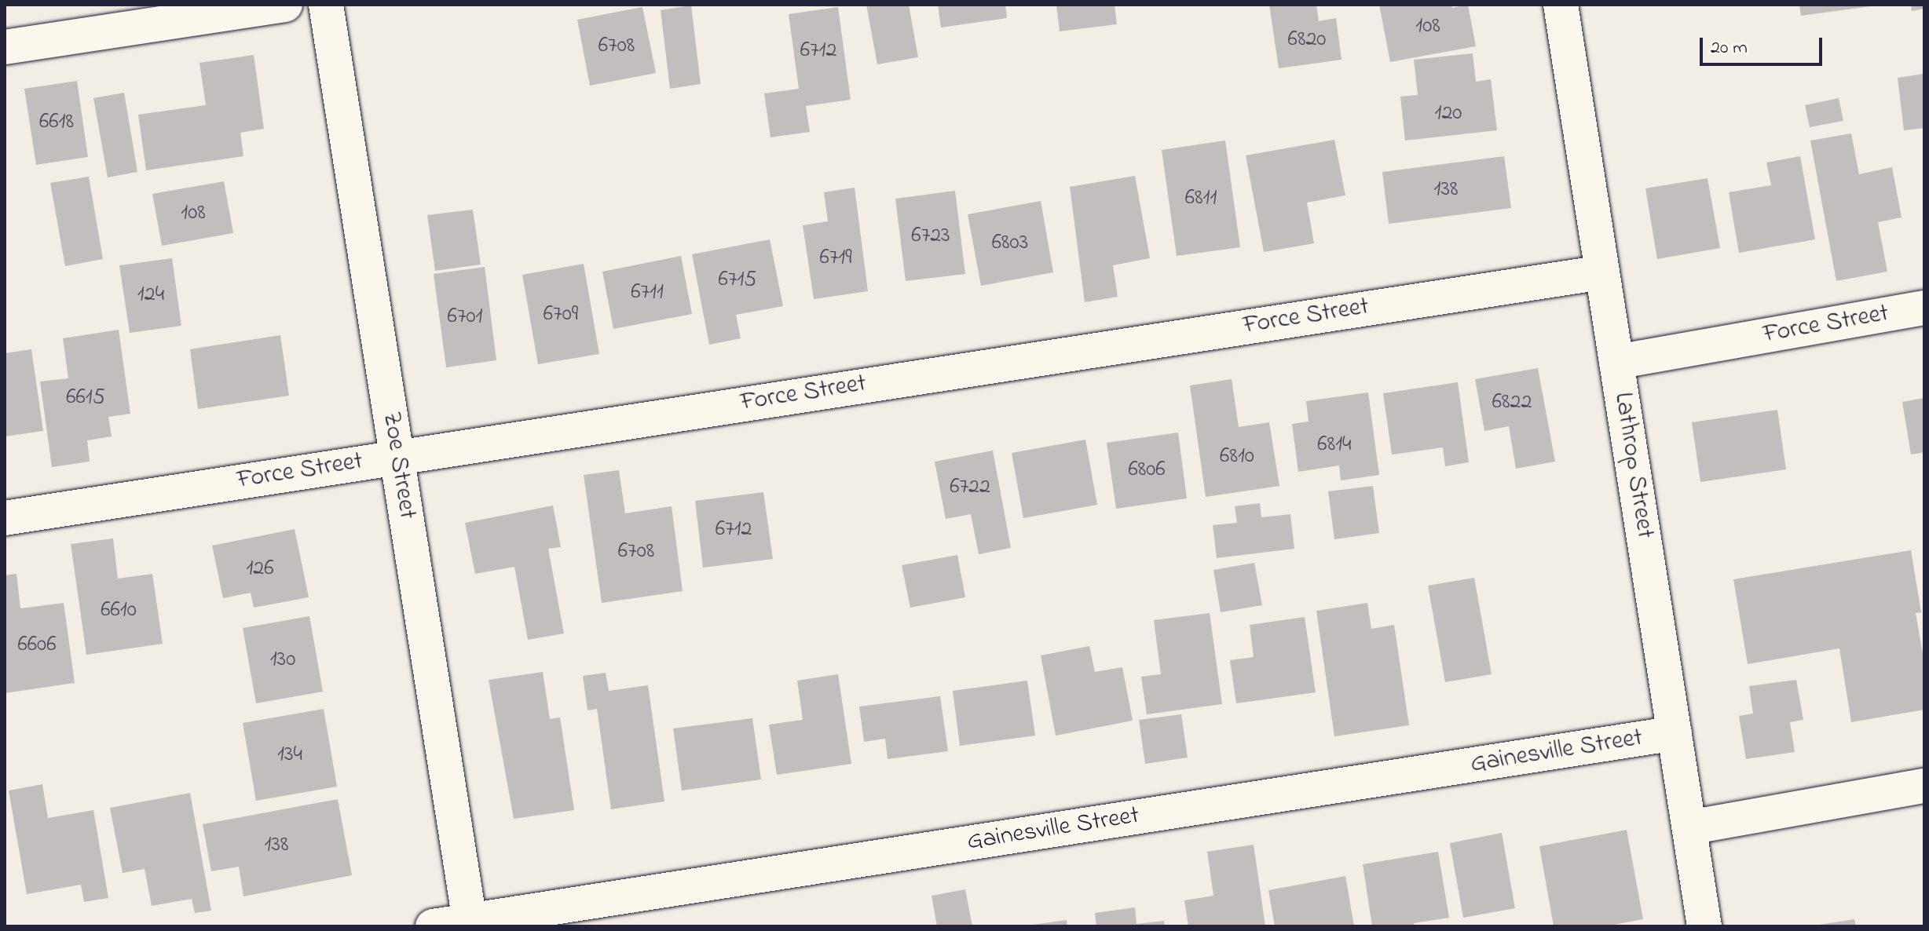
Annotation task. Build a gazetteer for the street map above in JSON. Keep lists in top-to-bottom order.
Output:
{
  "streets": {
    "street": [
      "Force Street",
      "Zoe Street",
      "Lathrop Street",
      "Gainesville Street"
    ]
  },
  "crossings": [
    ["Force Street", "Zoe Street"],
    ["Force Street", "Lathrop Street"],
    ["Zoe Street", "Gainesville Street"],
    ["Lathrop Street", "Gainesville Street"]
  ],
  "house_numbers": [
    "108",
    "6820",
    "6708",
    "6712",
    "120",
    "6618",
    "138",
    "6811",
    "108",
    "6723",
    "6803",
    "6719",
    "6715",
    "6711",
    "124",
    "6709",
    "6701",
    "6615",
    "6822",
    "6814",
    "6810",
    "6806",
    "6722",
    "6712",
    "6708",
    "126",
    "6610",
    "6606",
    "130",
    "134",
    "138"
  ],
  "scale_bar": "20 m"
}
